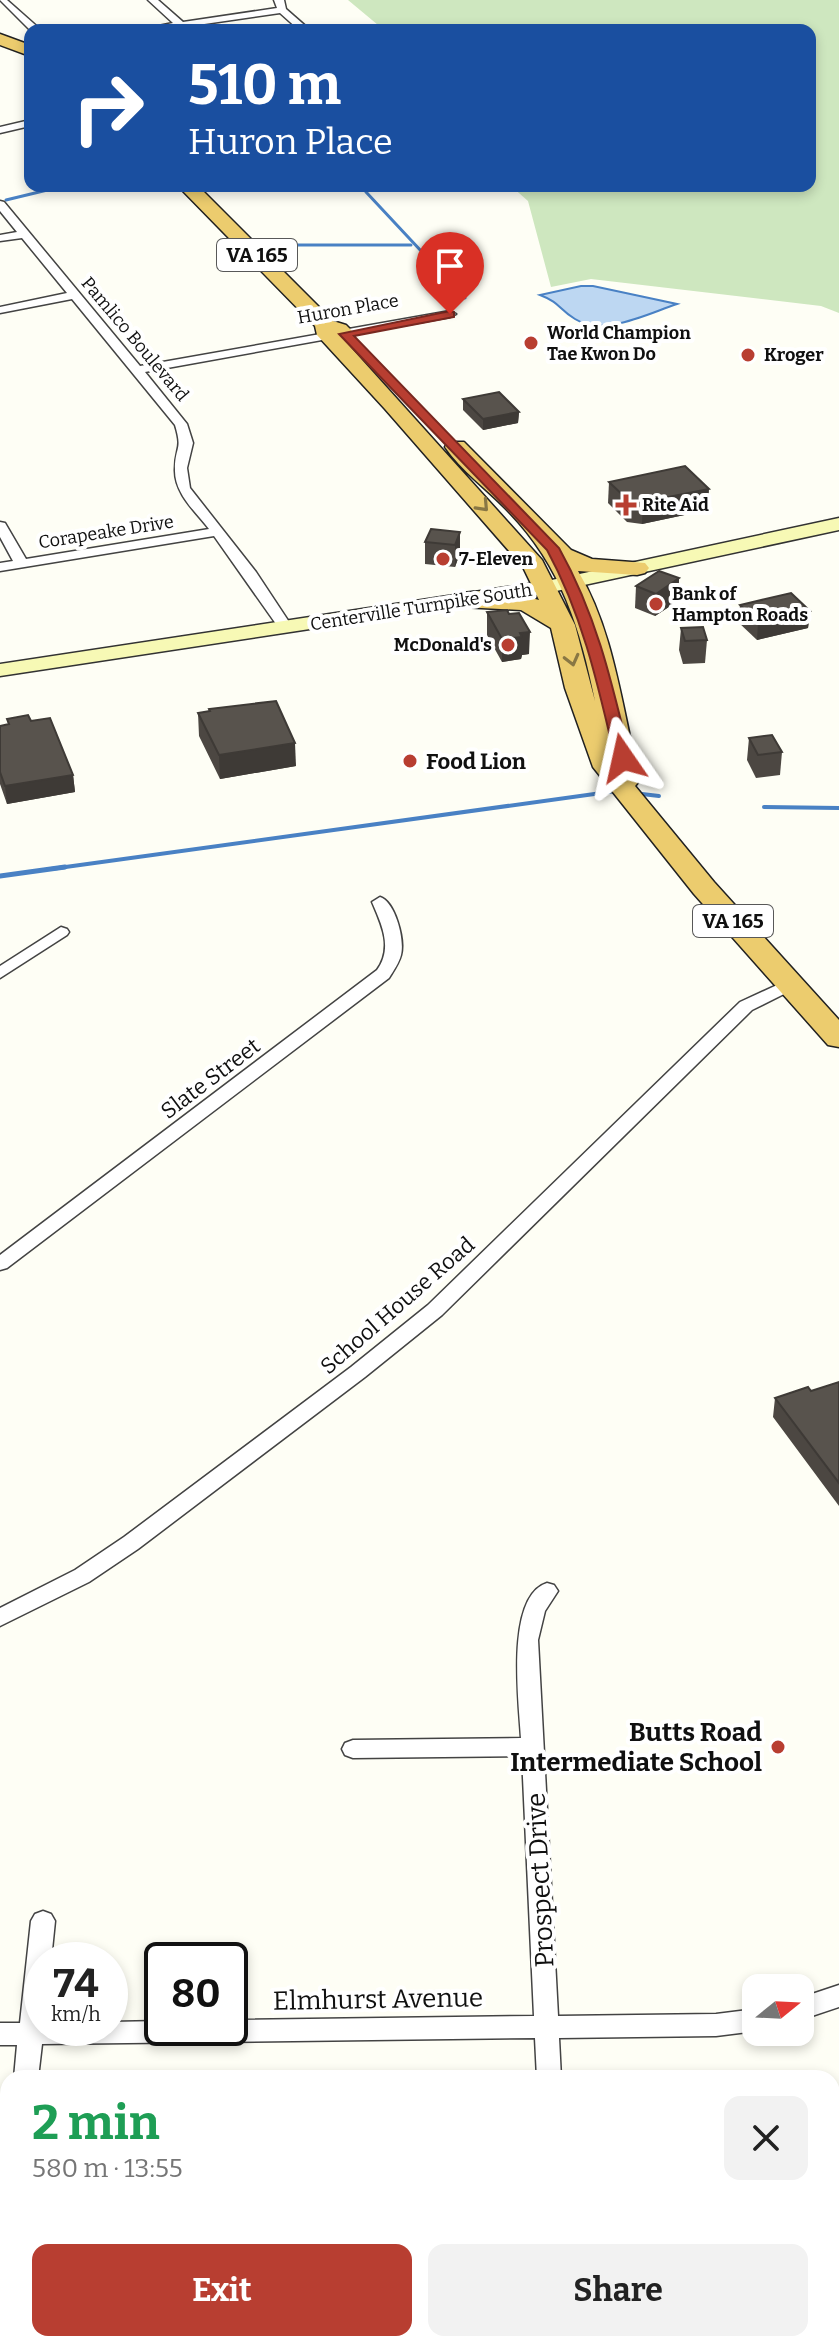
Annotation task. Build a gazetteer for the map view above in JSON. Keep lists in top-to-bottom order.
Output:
{
  "streets": {
    "highway": ["VA 165"],
    "main road": ["Centerville Turnpike South"],
    "street": [
      "Huron Place",
      "Pamlico Boulevard",
      "Corapeake Drive",
      "Slate Street",
      "School House Road",
      "Prospect Drive",
      "Elmhurst Avenue"
    ]
  },
  "crossings": [
    ["VA 165", "Huron Place"],
    ["VA 165", "Centerville Turnpike South"],
    ["VA 165", "School House Road"],
    ["Huron Place", "Pamlico Boulevard"],
    ["Pamlico Boulevard", "Corapeake Drive"],
    ["Pamlico Boulevard", "Centerville Turnpike South"],
    ["Prospect Drive", "Elmhurst Avenue"]
  ],
  "places": {
    "other": [
      "World Champion Tae Kwon Do",
      "Kroger",
      "7-Eleven",
      "Bank of Hampton Roads",
      "McDonald's",
      "Food Lion",
      "Butts Road Intermediate School"
    ],
    "health": ["Rite Aid"]
  },
  "north": "right",
  "page": {
    "turn": ["510 m", "Huron Place"],
    "speed": "74 km/h",
    "limit": "80",
    "heading": ["2 min", "580 m · 13:55"],
    "buttons": ["Exit", "Share"]
  }
}
